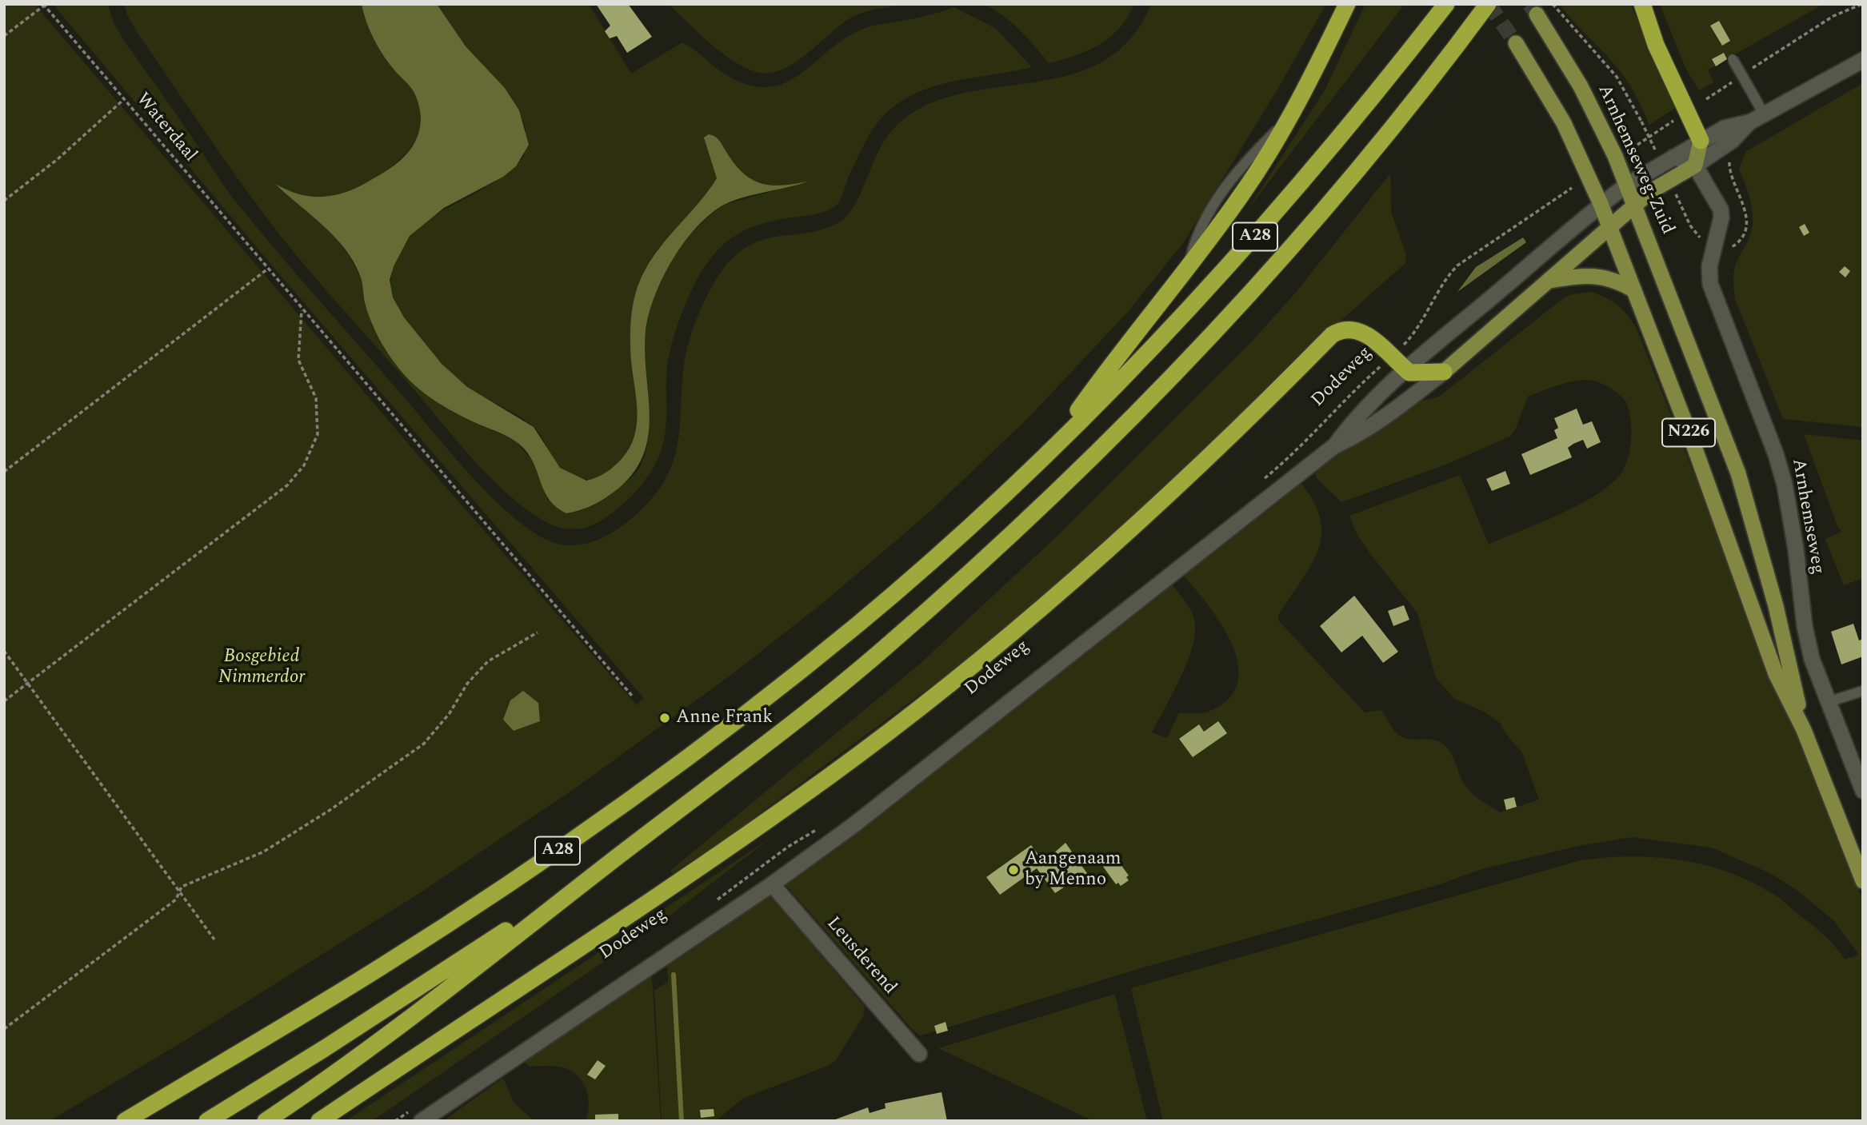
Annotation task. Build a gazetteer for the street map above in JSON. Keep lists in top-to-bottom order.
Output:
{
  "streets": {
    "highway": ["A28"],
    "main road": ["Arnhemseweg-Zuid", "Dodeweg", "N226"],
    "street": ["Arnhemseweg", "Leusderend"],
    "path": ["Waterdaal"]
  },
  "crossings": [
    ["Arnhemseweg-Zuid", "Dodeweg"],
    ["Arnhemseweg-Zuid", "N226"],
    ["Dodeweg", "N226"],
    ["Dodeweg", "Arnhemseweg"],
    ["Dodeweg", "Leusderend"]
  ],
  "parks": ["Bosgebied Nimmerdor"],
  "places": ["Anne Frank", "Aangenaam by Menno"]
}
